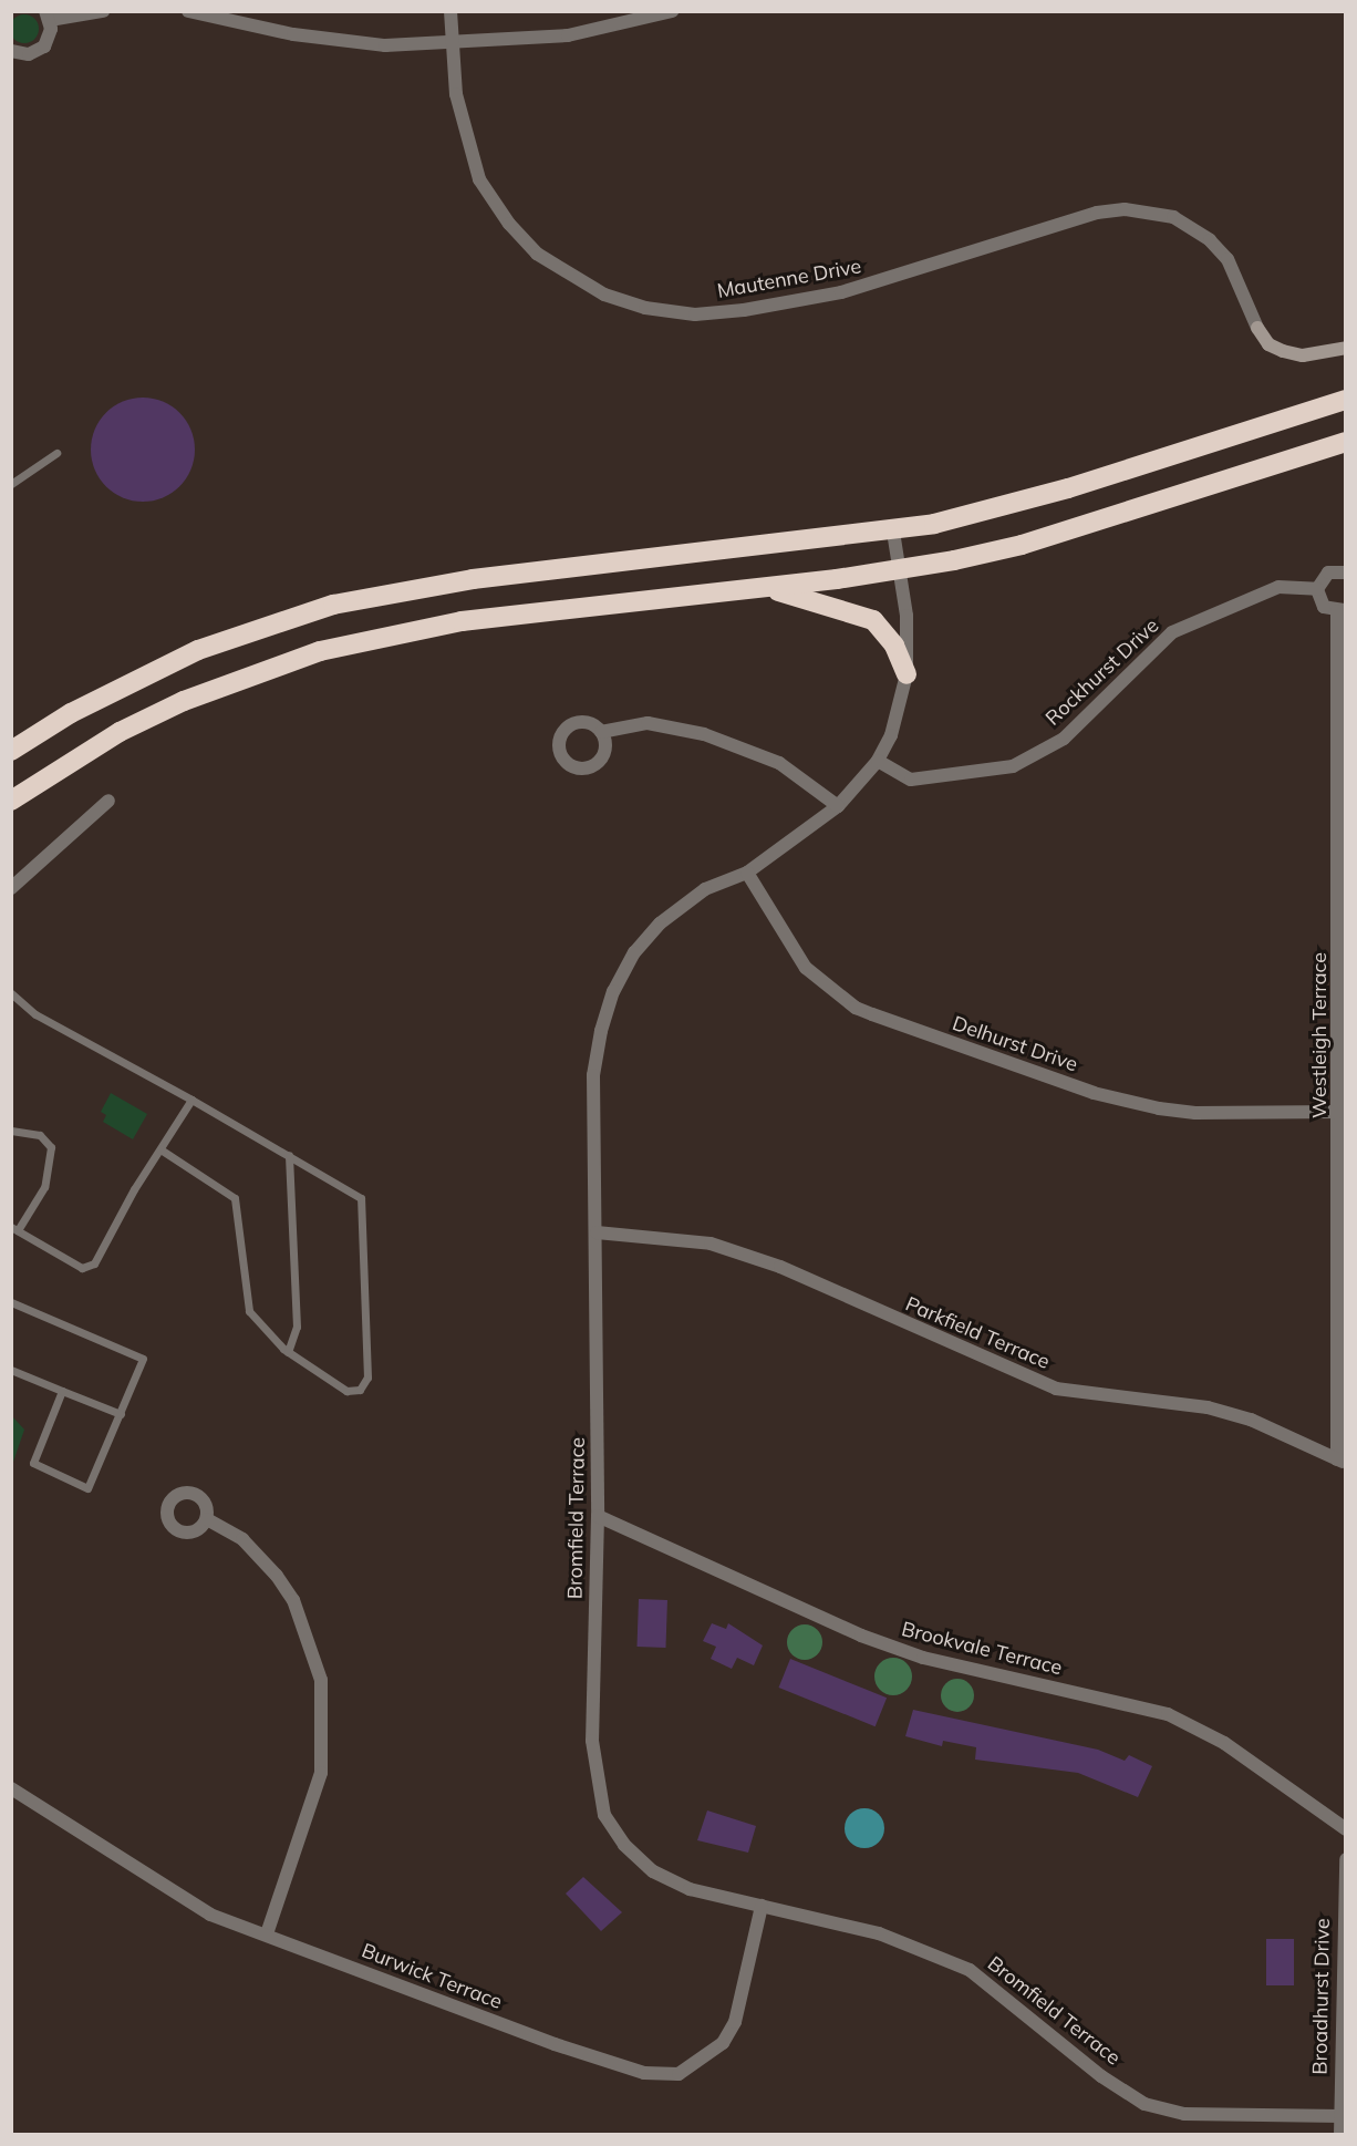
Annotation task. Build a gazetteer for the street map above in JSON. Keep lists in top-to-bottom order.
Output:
{
  "streets": {
    "street": [
      "Mautenne Drive",
      "Rockhurst Drive",
      "Westleigh Terrace",
      "Delhurst Drive",
      "Parkfield Terrace",
      "Bromfield Terrace",
      "Brookvale Terrace",
      "Burwick Terrace",
      "Broadhurst Drive"
    ]
  },
  "crossings": [
    ["Rockhurst Drive", "Bromfield Terrace"],
    ["Westleigh Terrace", "Delhurst Drive"],
    ["Westleigh Terrace", "Parkfield Terrace"],
    ["Delhurst Drive", "Bromfield Terrace"],
    ["Parkfield Terrace", "Bromfield Terrace"],
    ["Bromfield Terrace", "Brookvale Terrace"],
    ["Bromfield Terrace", "Burwick Terrace"],
    ["Bromfield Terrace", "Broadhurst Drive"]
  ]
}
